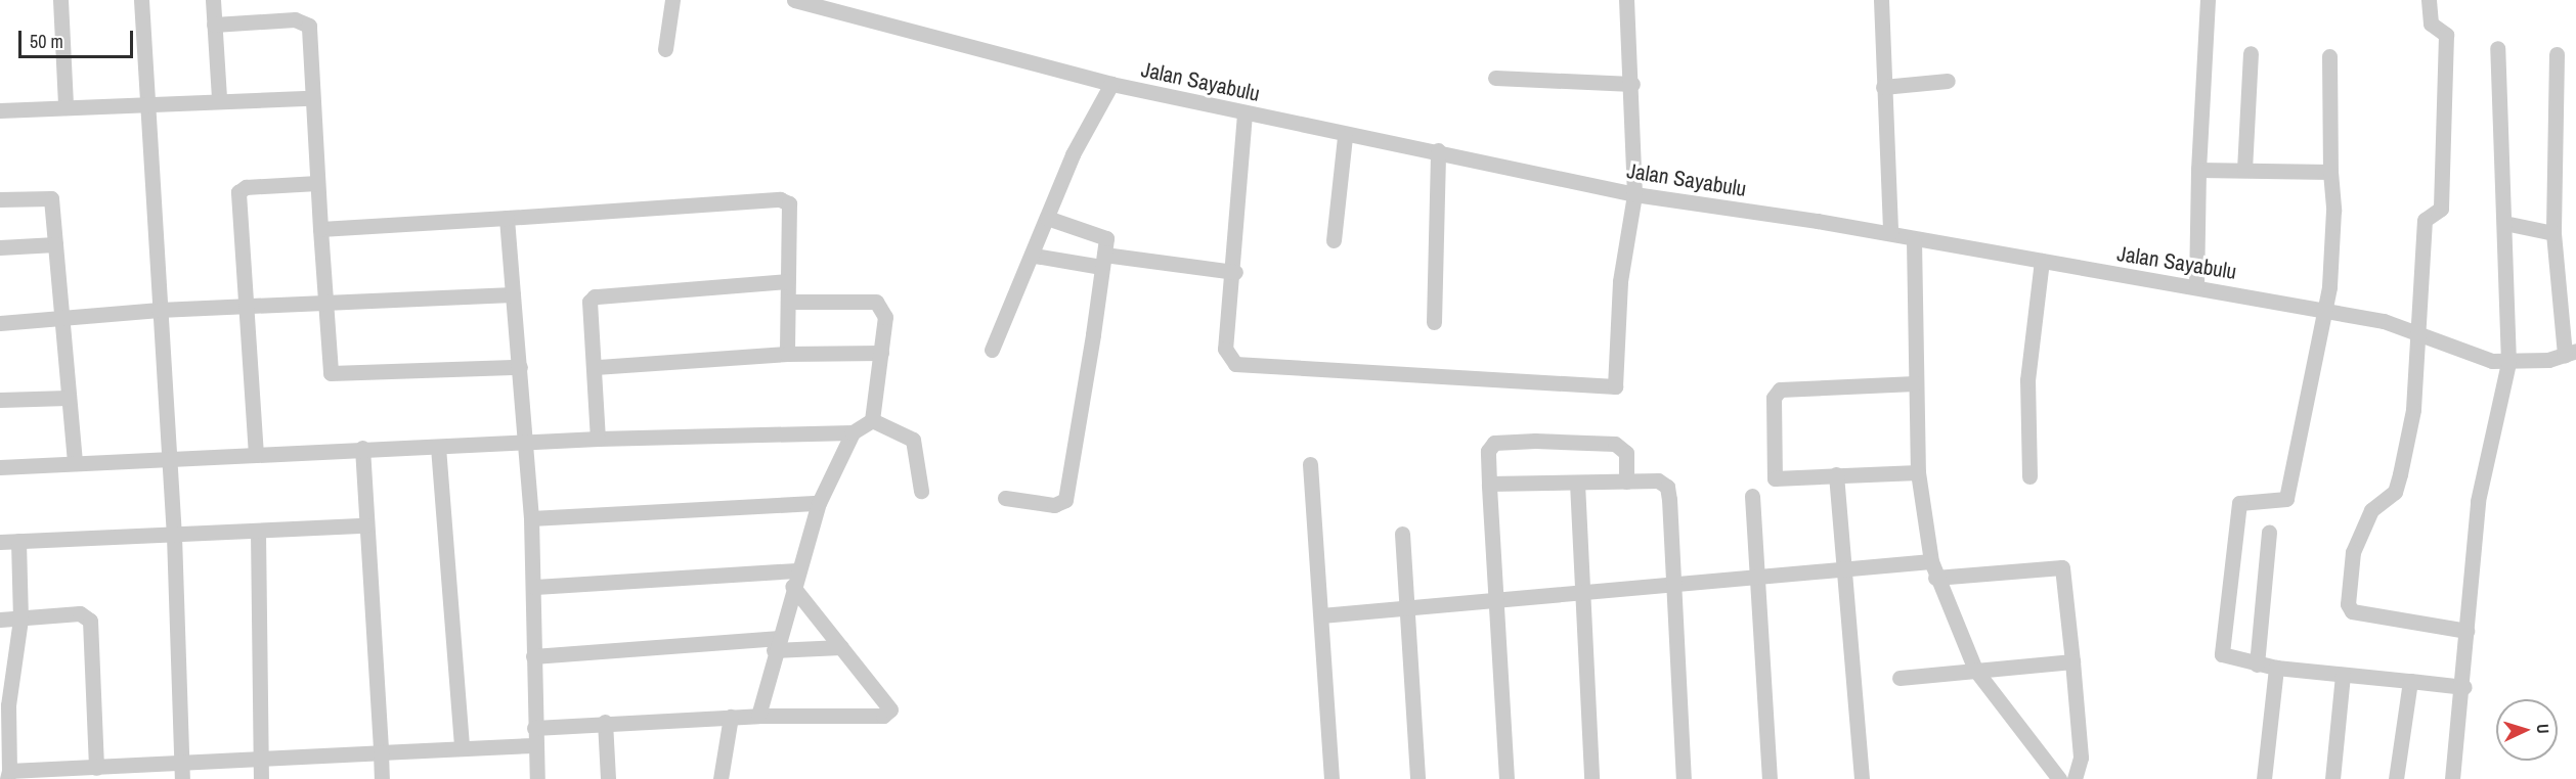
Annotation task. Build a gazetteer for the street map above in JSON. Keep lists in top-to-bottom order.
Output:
{
  "streets": {
    "street": ["Jalan Sayabulu"]
  },
  "scale_bar": "50 m",
  "north": "right"
}
